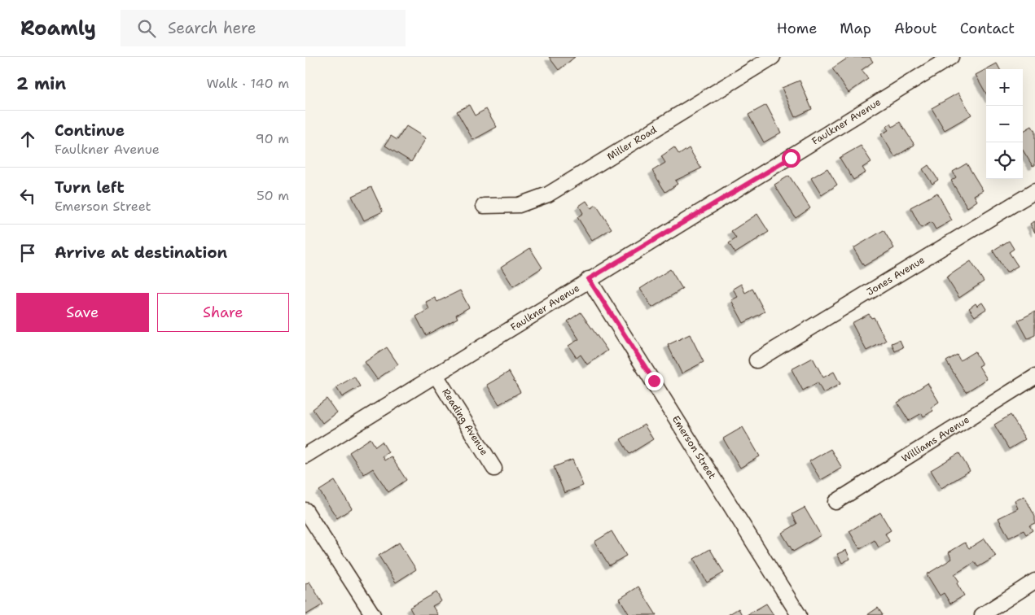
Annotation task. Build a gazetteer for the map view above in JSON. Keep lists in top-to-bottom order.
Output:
{
  "streets": {
    "street": [
      "Faulkner Avenue",
      "Miller Road",
      "Jones Avenue",
      "Reading Avenue",
      "Williams Avenue",
      "Emerson Street"
    ]
  },
  "crossings": [
    ["Faulkner Avenue", "Reading Avenue"],
    ["Faulkner Avenue", "Emerson Street"]
  ],
  "page": {
    "header": "Roamly",
    "search": "Search here",
    "nav": [
      "Home",
      "Map",
      "About",
      "Contact"
    ],
    "heading": ["2 min", "Walk · 140 m"],
    "map_buttons": ["+", "−"],
    "list": [
      ["Continue", "Faulkner Avenue", "90 m"],
      ["Turn left", "Emerson Street", "50 m"],
      "Arrive at destination"
    ],
    "buttons": ["Save", "Share"]
  }
}
